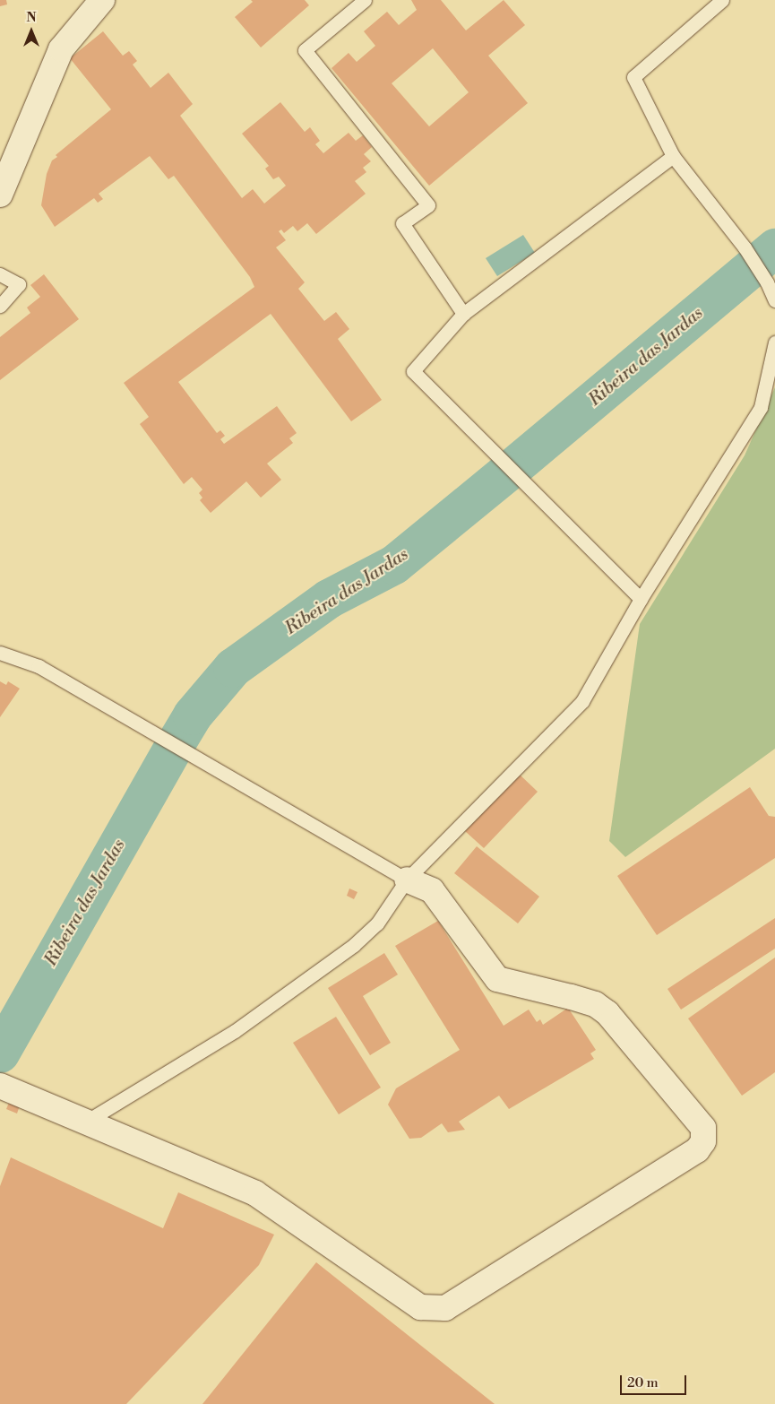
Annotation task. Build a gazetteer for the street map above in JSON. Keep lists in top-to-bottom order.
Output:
{
  "water": ["Ribeira das Jardas"],
  "scale_bar": "20 m",
  "north": "top"
}
